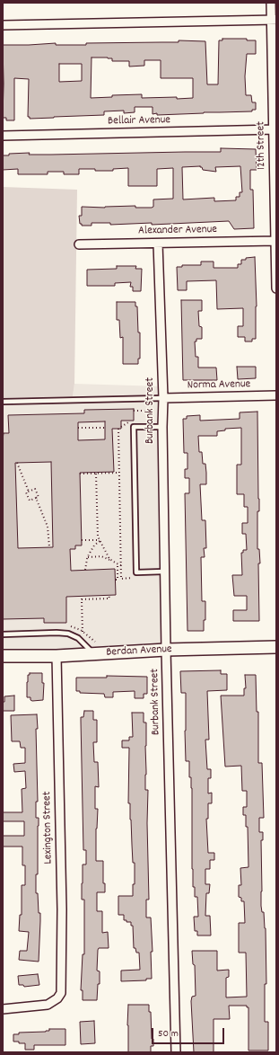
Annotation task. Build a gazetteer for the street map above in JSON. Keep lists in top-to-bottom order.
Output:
{
  "streets": {
    "street": [
      "Bellair Avenue",
      "12th Street",
      "Alexander Avenue",
      "Norma Avenue",
      "Burbank Street",
      "Berdan Avenue",
      "Lexington Street"
    ]
  },
  "crossings": [
    ["Bellair Avenue", "12th Street"],
    ["12th Street", "Alexander Avenue"],
    ["Alexander Avenue", "Burbank Street"],
    ["Norma Avenue", "Burbank Street"],
    ["Burbank Street", "Berdan Avenue"],
    ["Berdan Avenue", "Lexington Street"]
  ],
  "scale_bar": "50 m"
}
